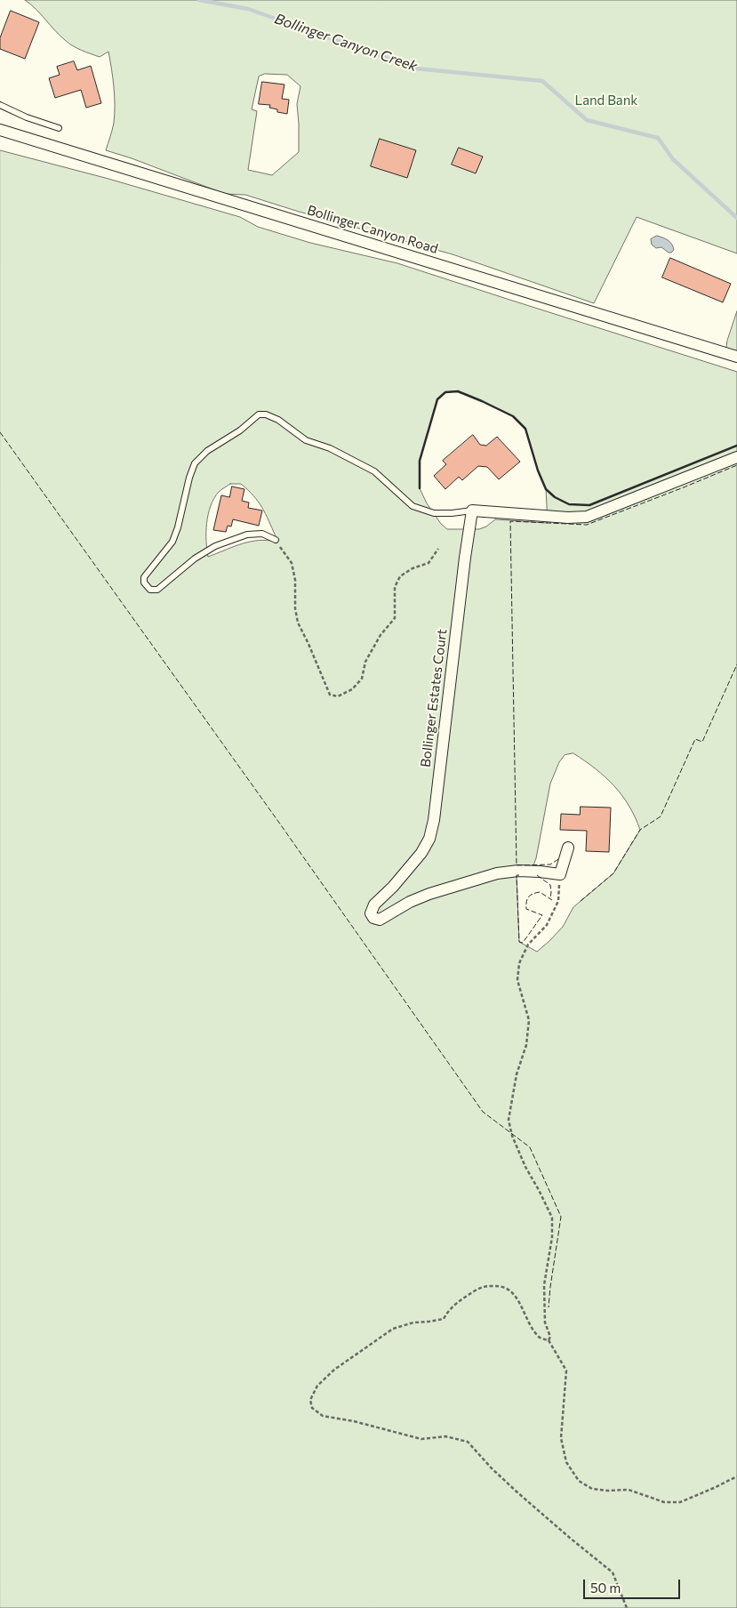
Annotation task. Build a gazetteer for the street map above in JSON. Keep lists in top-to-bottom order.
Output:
{
  "streets": {
    "street": ["Bollinger Canyon Road", "Bollinger Estates Court"]
  },
  "water": ["Bollinger Canyon Creek"],
  "parks": ["Land Bank"],
  "scale_bar": "50 m"
}
